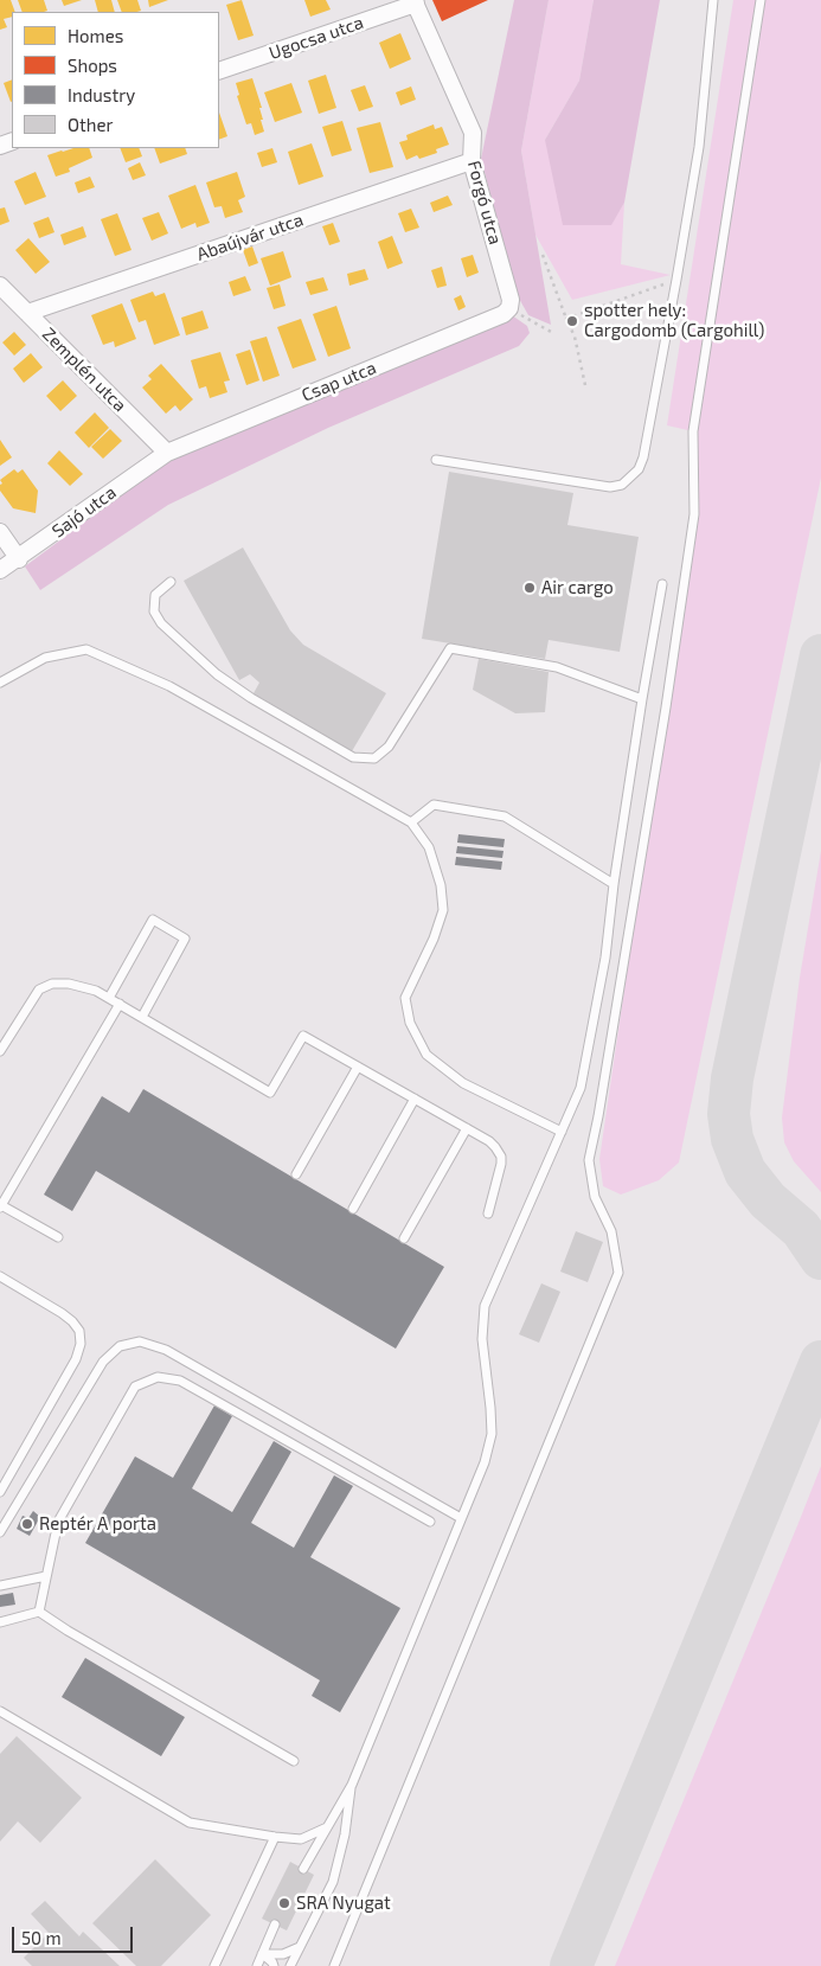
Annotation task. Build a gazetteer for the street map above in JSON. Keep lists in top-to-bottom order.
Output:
{
  "streets": {
    "street": [
      "Ugocsa utca",
      "Forgó utca",
      "Abaújvár utca",
      "Zemplén utca",
      "Csap utca",
      "Sajó utca"
    ]
  },
  "crossings": [
    ["Ugocsa utca", "Forgó utca"],
    ["Forgó utca", "Abaújvár utca"],
    ["Forgó utca", "Csap utca"],
    ["Abaújvár utca", "Zemplén utca"],
    ["Zemplén utca", "Csap utca"],
    ["Zemplén utca", "Sajó utca"],
    ["Csap utca", "Sajó utca"]
  ],
  "places": [
    "spotter hely: Cargodomb (Cargohill)",
    "Air cargo",
    "Reptér A porta",
    "SRA Nyugat"
  ],
  "legend": [
    "Homes",
    "Shops",
    "Industry",
    "Other"
  ],
  "scale_bar": "50 m"
}
